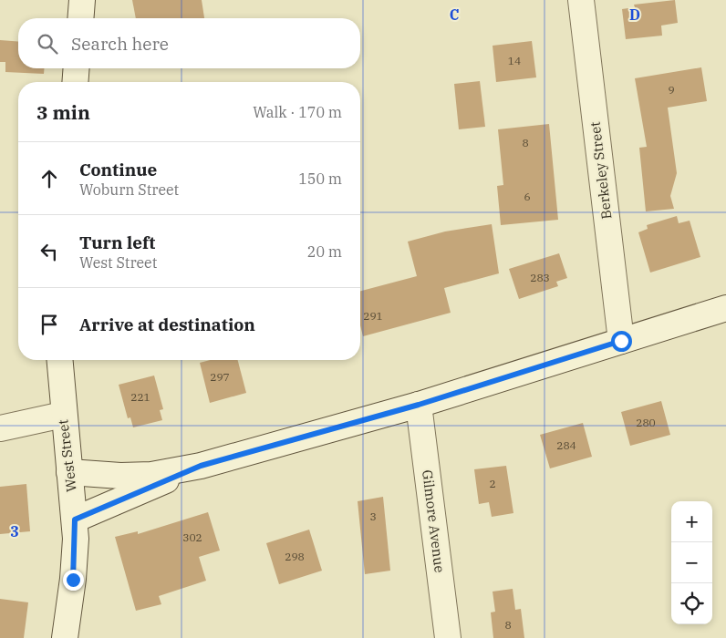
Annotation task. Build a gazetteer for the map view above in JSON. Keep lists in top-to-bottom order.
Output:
{
  "streets": {
    "street": ["Berkeley Street", "West Street", "Gilmore Avenue"]
  },
  "house_numbers": [
    "14",
    "9",
    "8",
    "6",
    "283",
    "291",
    "297",
    "221",
    "280",
    "284",
    "2",
    "3",
    "302",
    "298",
    "8"
  ],
  "page": {
    "search": "Search here",
    "heading": ["3 min", "Walk · 170 m"],
    "list": [
      ["Continue", "Woburn Street", "150 m"],
      ["Turn left", "West Street", "20 m"],
      "Arrive at destination"
    ],
    "map_buttons": ["+", "−"]
  },
  "grid": {
    "columns": ["C", "D"],
    "rows": ["3"]
  }
}
